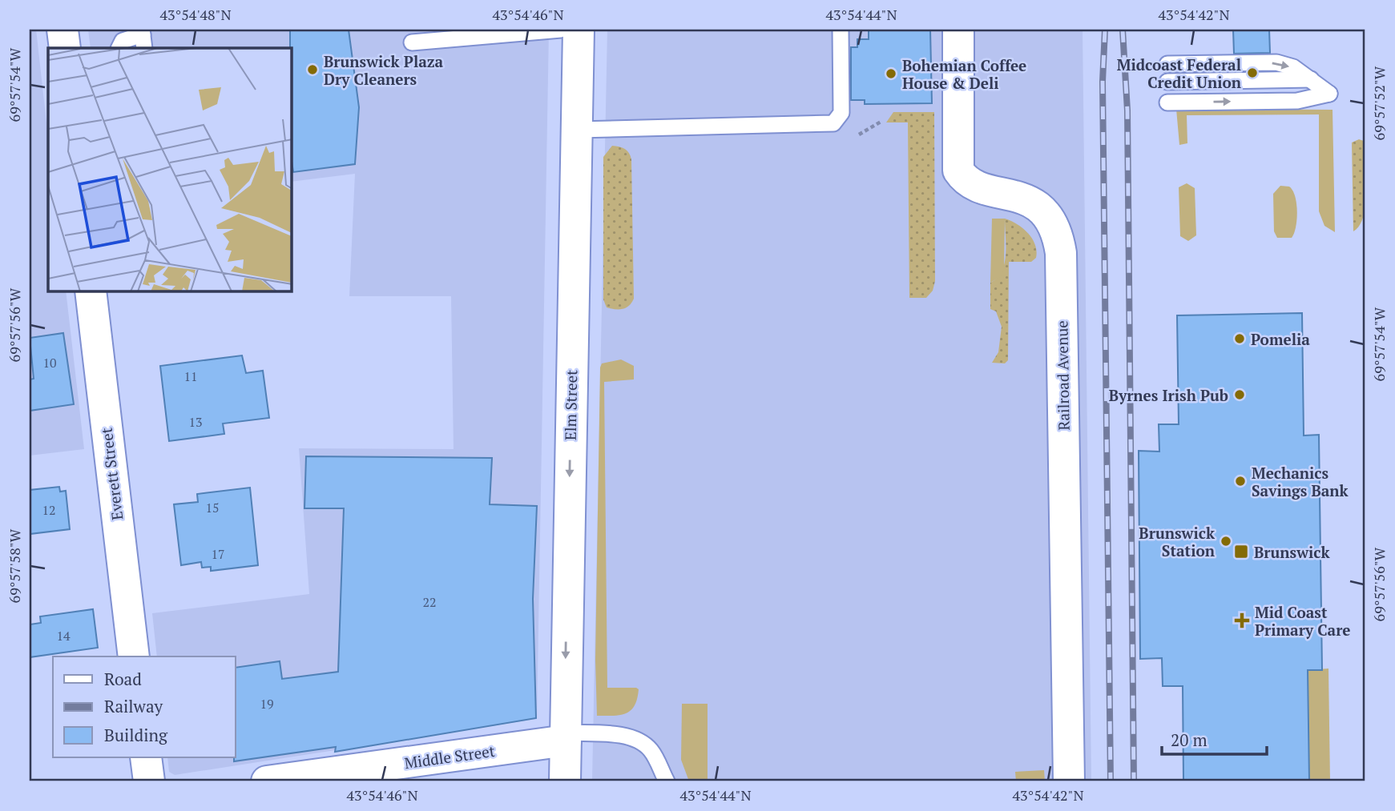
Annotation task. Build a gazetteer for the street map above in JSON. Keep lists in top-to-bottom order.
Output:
{
  "streets": {
    "street": [
      "Railroad Avenue",
      "Elm Street",
      "Everett Street",
      "Middle Street"
    ]
  },
  "crossings": [
    ["Elm Street", "Middle Street"]
  ],
  "one_way": ["Elm Street"],
  "places": {
    "other": [
      "Brunswick Plaza Dry Cleaners",
      "Midcoast Federal Credit Union",
      "Bohemian Coffee House & Deli",
      "Pomelia",
      "Byrnes Irish Pub",
      "Mechanics Savings Bank",
      "Brunswick Station"
    ],
    "transit": ["Brunswick"],
    "health": ["Mid Coast Primary Care"]
  },
  "house_numbers": [
    "10",
    "11",
    "13",
    "15",
    "12",
    "17",
    "22",
    "14",
    "19"
  ],
  "legend": ["Road", "Railway", "Building"],
  "scale_bar": "20 m",
  "coordinates": [
    "43°54'48\"N",
    "43°54'46\"N",
    "43°54'44\"N",
    "43°54'42\"N",
    "69°57'54\"W",
    "69°57'52\"W",
    "69°57'56\"W",
    "69°57'58\"W"
  ]
}
